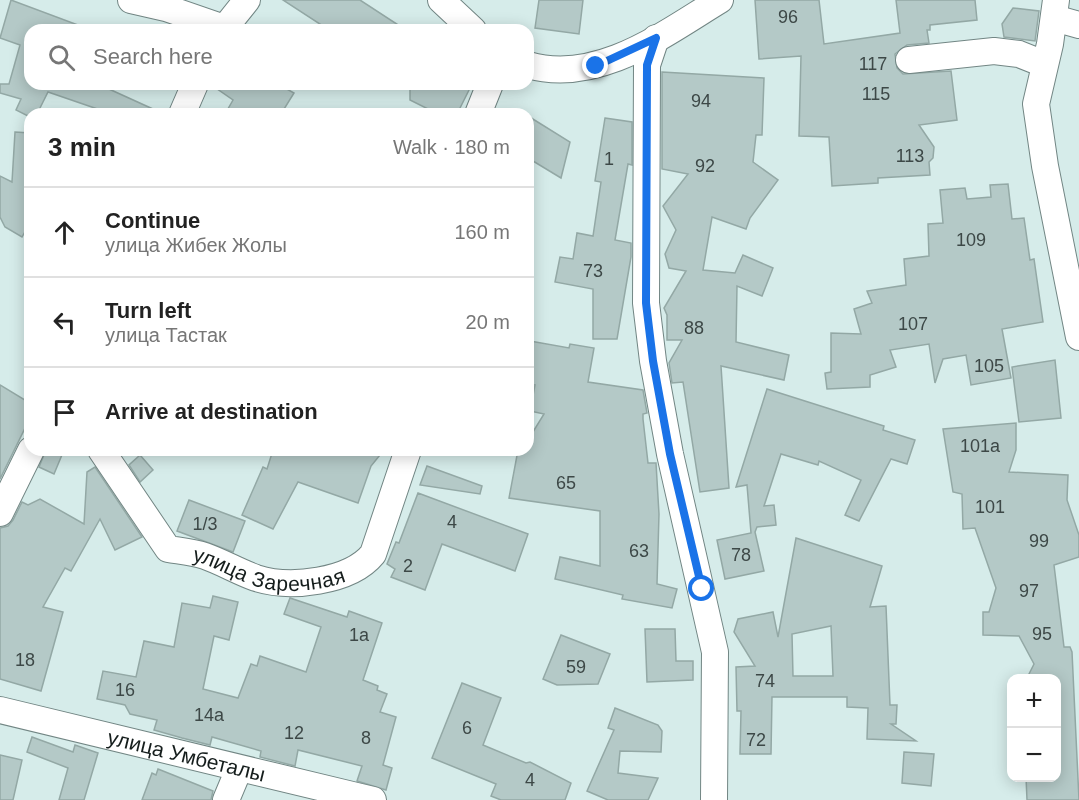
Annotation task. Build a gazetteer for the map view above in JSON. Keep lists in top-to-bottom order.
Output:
{
  "streets": {
    "street": ["улица Заречная", "улица Умбеталы"]
  },
  "house_numbers": [
    "96",
    "117",
    "115",
    "94",
    "113",
    "1",
    "92",
    "109",
    "73",
    "107",
    "88",
    "105",
    "101а",
    "65",
    "101",
    "4",
    "1/3",
    "99",
    "63",
    "78",
    "2",
    "97",
    "95",
    "1а",
    "18",
    "59",
    "74",
    "16",
    "14а",
    "6",
    "12",
    "8",
    "72",
    "4"
  ],
  "page": {
    "search": "Search here",
    "heading": ["3 min", "Walk · 180 m"],
    "list": [
      ["Continue", "улица Жибек Жолы", "160 m"],
      ["Turn left", "улица Тастак", "20 m"],
      "Arrive at destination"
    ],
    "map_buttons": ["+", "−"]
  }
}
